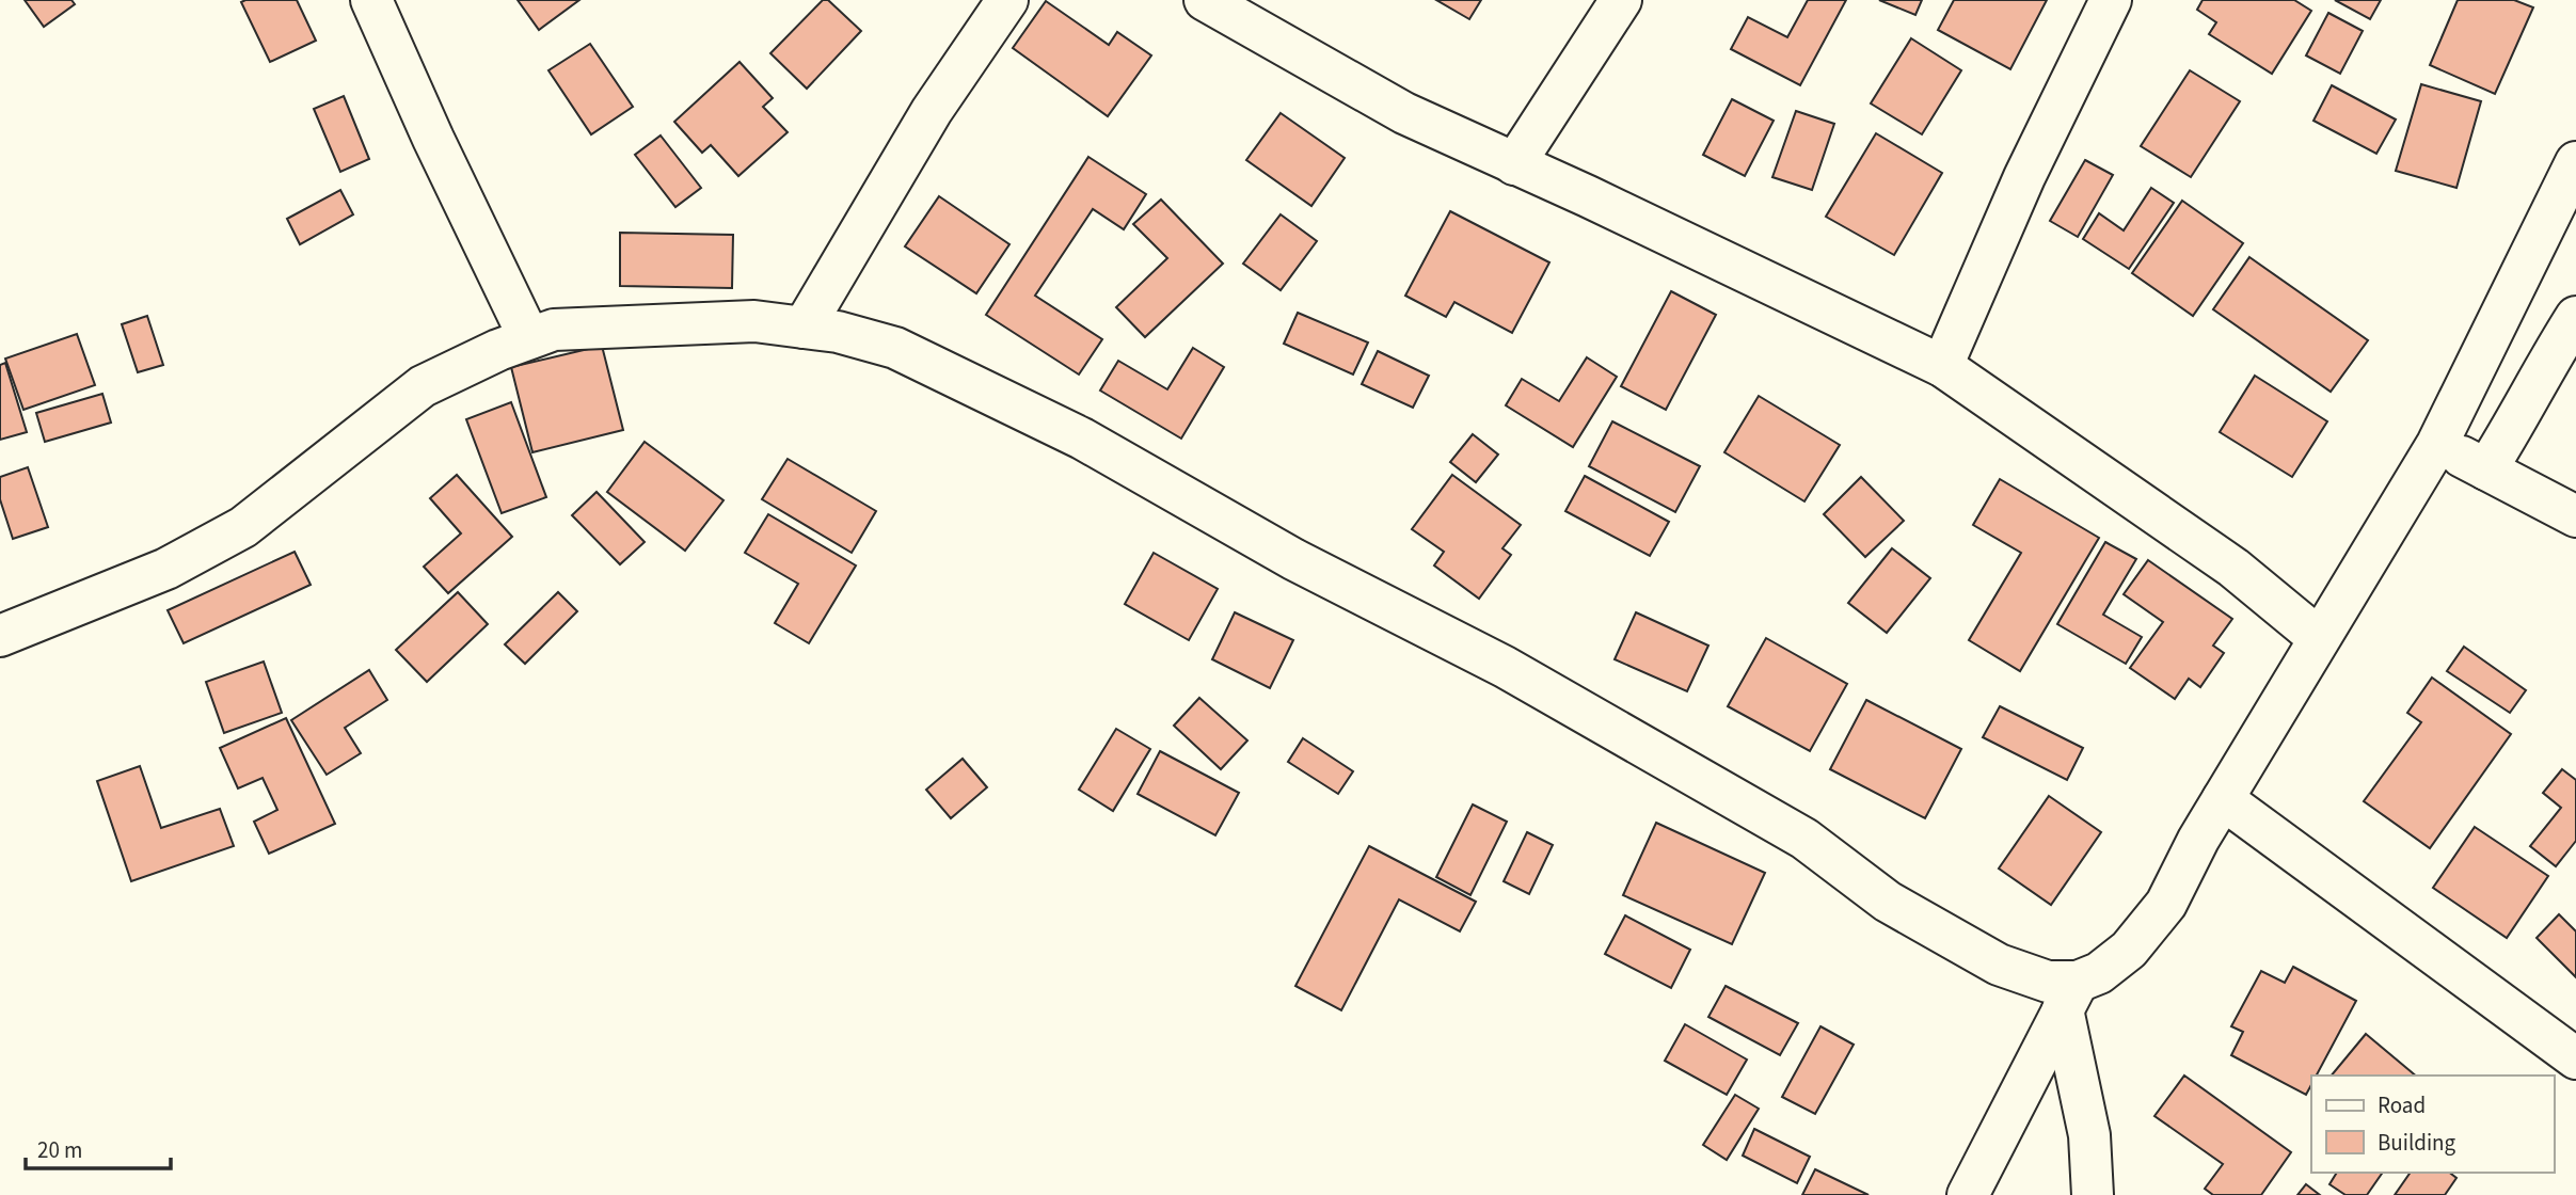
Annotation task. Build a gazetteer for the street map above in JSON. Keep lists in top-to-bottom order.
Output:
{
  "legend": ["Road", "Building"],
  "scale_bar": "20 m"
}
